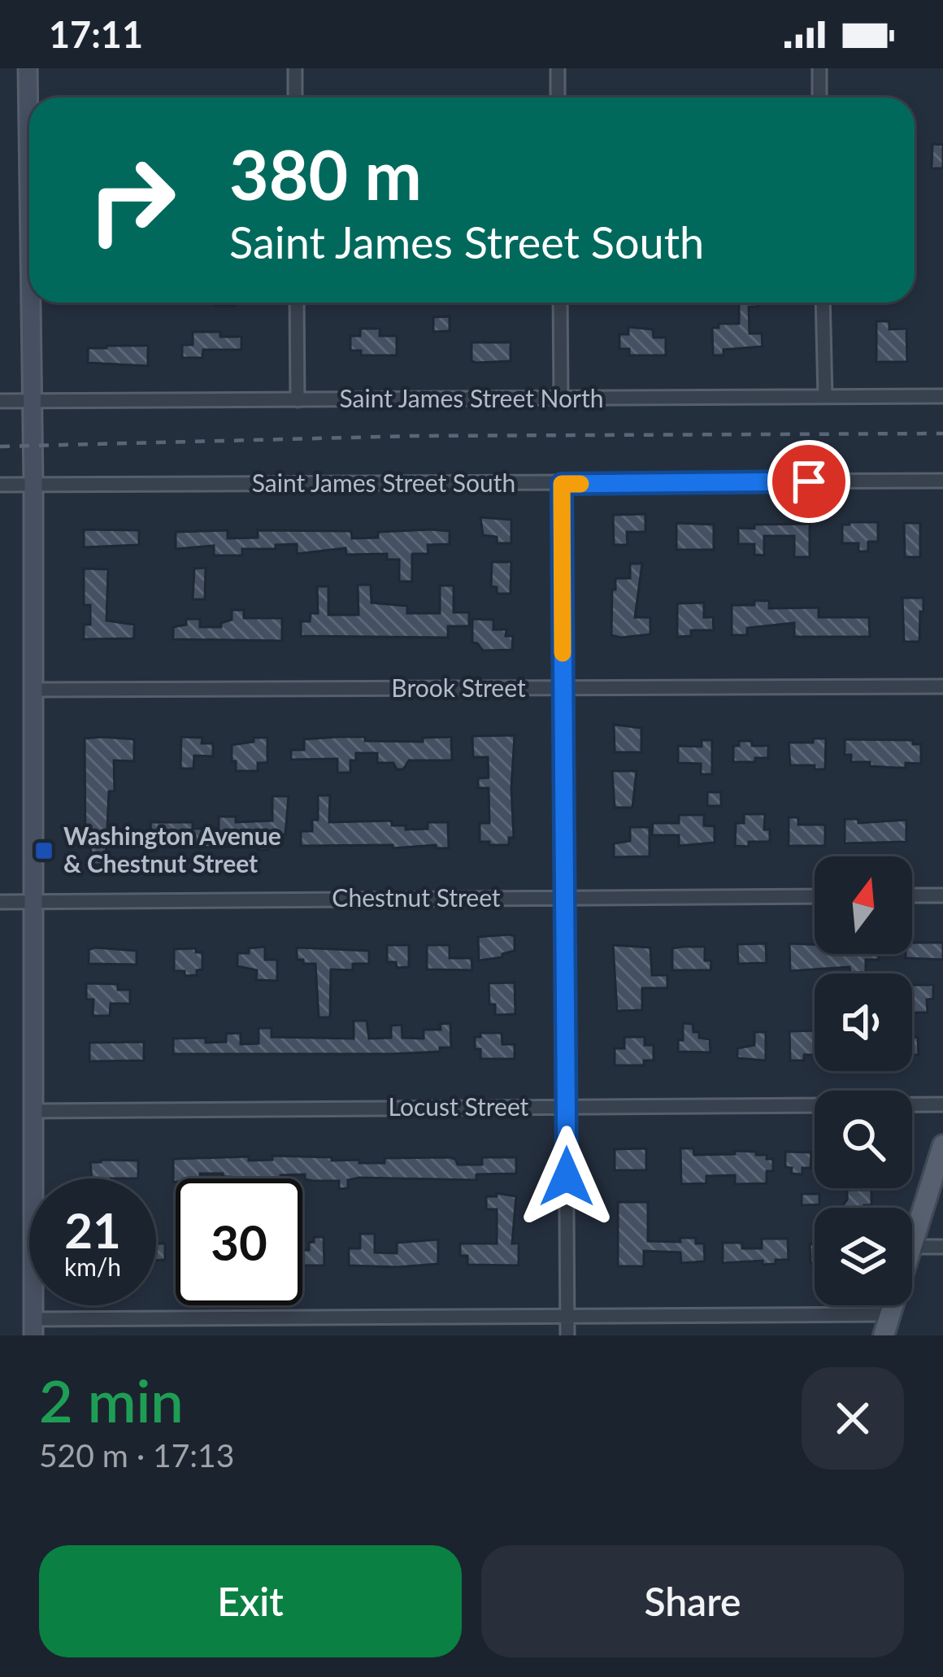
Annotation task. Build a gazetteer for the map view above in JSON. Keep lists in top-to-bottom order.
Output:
{
  "streets": {
    "street": [
      "Saint James Street North",
      "Saint James Street South",
      "Brook Street",
      "Chestnut Street",
      "Locust Street"
    ]
  },
  "places": {
    "transit": ["Washington Avenue & Chestnut Street"]
  },
  "north": "top",
  "page": {
    "status": "17:11",
    "turn": ["380 m", "Saint James Street South"],
    "speed": "21 km/h",
    "limit": "30",
    "heading": ["2 min", "520 m · 17:13"],
    "buttons": ["Exit", "Share"]
  }
}
